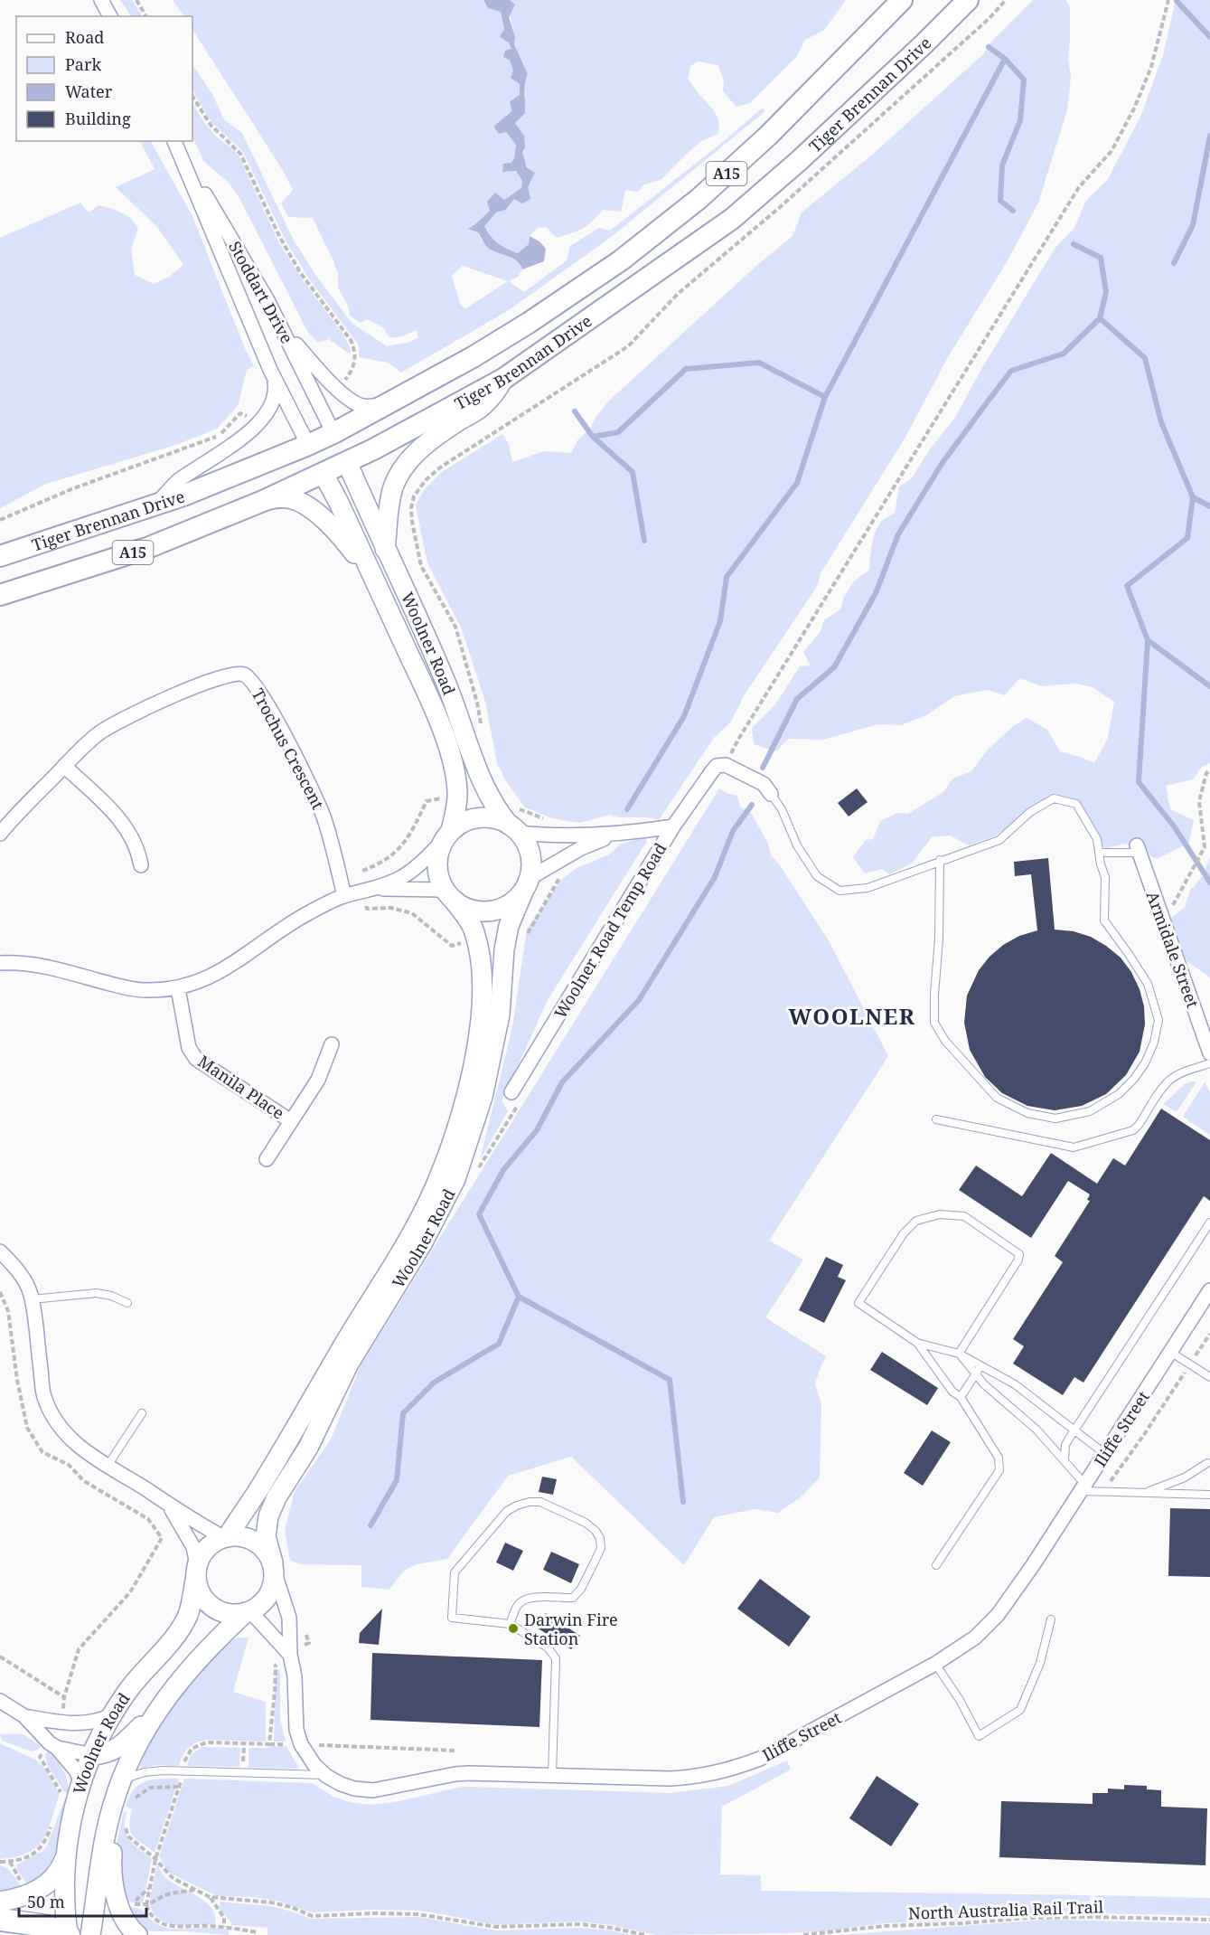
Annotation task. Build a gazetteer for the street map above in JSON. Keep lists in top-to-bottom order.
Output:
{
  "streets": {
    "main road": ["Tiger Brennan Drive", "A15", "Woolner Road"],
    "street": [
      "Stoddart Drive",
      "Trochus Crescent",
      "Woolner Road Temp Road",
      "Armidale Street",
      "Manila Place",
      "Iliffe Street"
    ],
    "path": ["North Australia Rail Trail"]
  },
  "crossings": [
    ["Tiger Brennan Drive", "Stoddart Drive"],
    ["Tiger Brennan Drive", "Woolner Road"],
    ["Woolner Road", "Iliffe Street"]
  ],
  "districts": ["WOOLNER"],
  "places": ["Darwin Fire Station"],
  "legend": [
    "Road",
    "Park",
    "Water",
    "Building"
  ],
  "scale_bar": "50 m"
}
